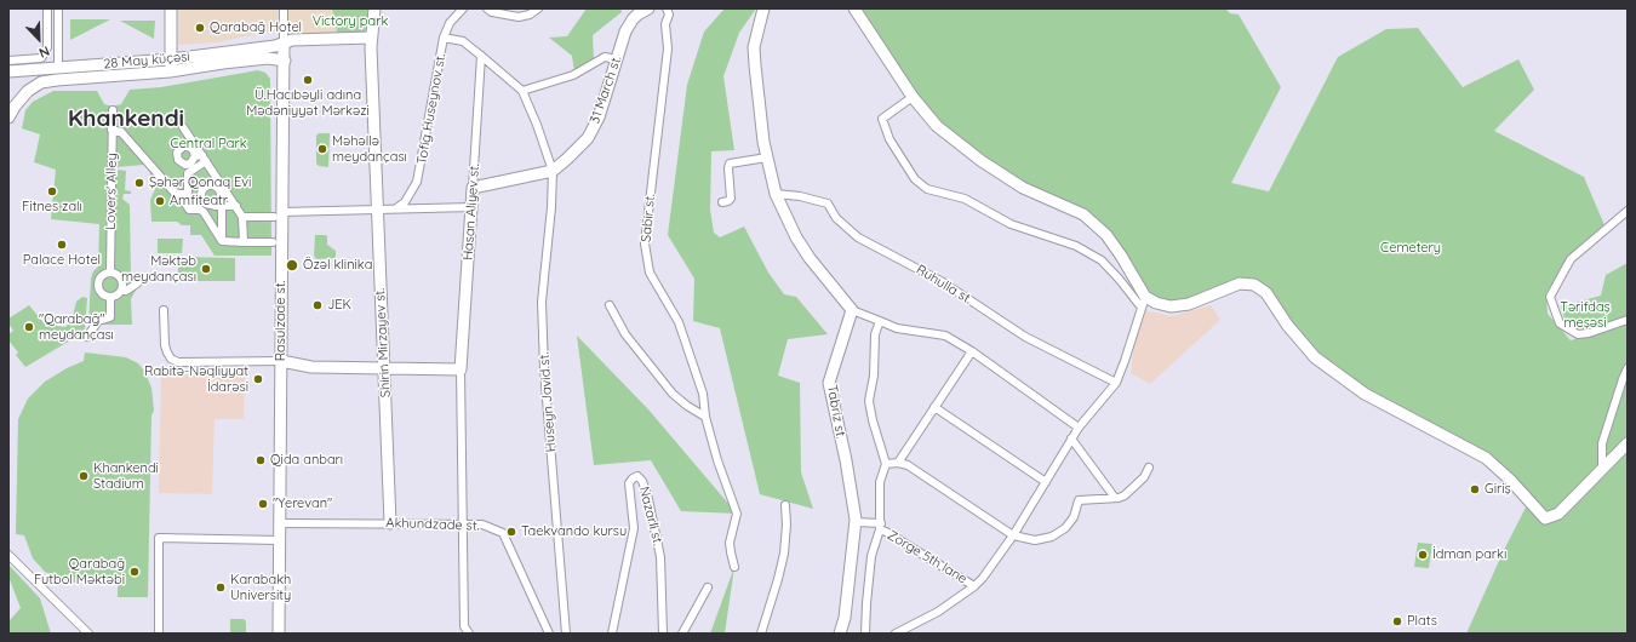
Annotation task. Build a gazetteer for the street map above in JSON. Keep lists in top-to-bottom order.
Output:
{
  "streets": {
    "street": [
      "28 May küçəsi",
      "31 March st.",
      "Tofig Huseynov st.",
      "Lovers' Alley",
      "Hasan Aliyev st.",
      "Sabir st.",
      "Ruhulla st.",
      "Rasulzade st.",
      "Shirin Mirzayev st.",
      "Huseyn Javid st.",
      "Tabriz st.",
      "Nazarli st.",
      "Akhundzade st.",
      "Zorge 5th lane"
    ]
  },
  "crossings": [
    ["28 May küçəsi", "Rasulzade st."],
    ["28 May küçəsi", "Shirin Mirzayev st."],
    ["31 March st.", "Hasan Aliyev st."],
    ["31 March st.", "Huseyn Javid st."],
    ["Hasan Aliyev st.", "Akhundzade st."],
    ["Rasulzade st.", "Akhundzade st."],
    ["Shirin Mirzayev st.", "Akhundzade st."]
  ],
  "districts": ["Khankendi"],
  "parks": [
    "Victory park",
    "Central Park",
    "Cemetery",
    "Tərifdaş meşəsi"
  ],
  "places": [
    "Qarabağ Hotel",
    "Ü.Hacıbəyli adına Mədəniyyət Mərkəzi",
    "Məhəllə meydançası",
    "Şəhər Qonaq Evi",
    "Fitnes zalı",
    "Amfiteatr",
    "Palace Hotel",
    "Özəl klinika",
    "Məktəb meydançası",
    "JEK",
    "\"Qarabağ\" meydançası",
    "Rabitə-Nəqliyyat İdarəsi",
    "Qida anbarı",
    "Khankendi Stadium",
    "Giriş",
    "\"Yerevan\"",
    "Taekvando kursu",
    "İdman parkı",
    "Qarabağ Futbol Məktəbi",
    "Karabakh University",
    "Plats"
  ],
  "north": "bottom right"
}
